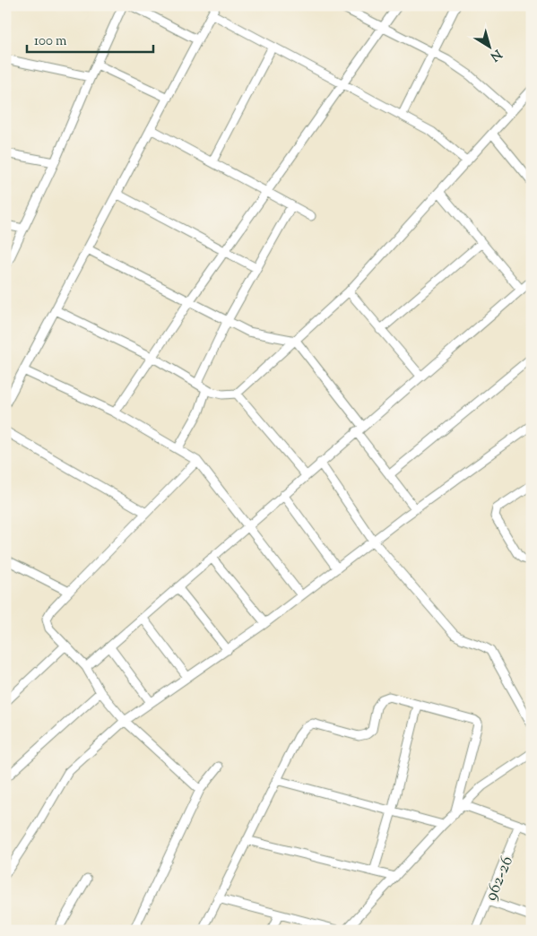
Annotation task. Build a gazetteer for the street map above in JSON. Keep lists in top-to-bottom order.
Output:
{
  "streets": {
    "street": ["962-26"]
  },
  "scale_bar": "100 m",
  "north": "bottom right"
}
